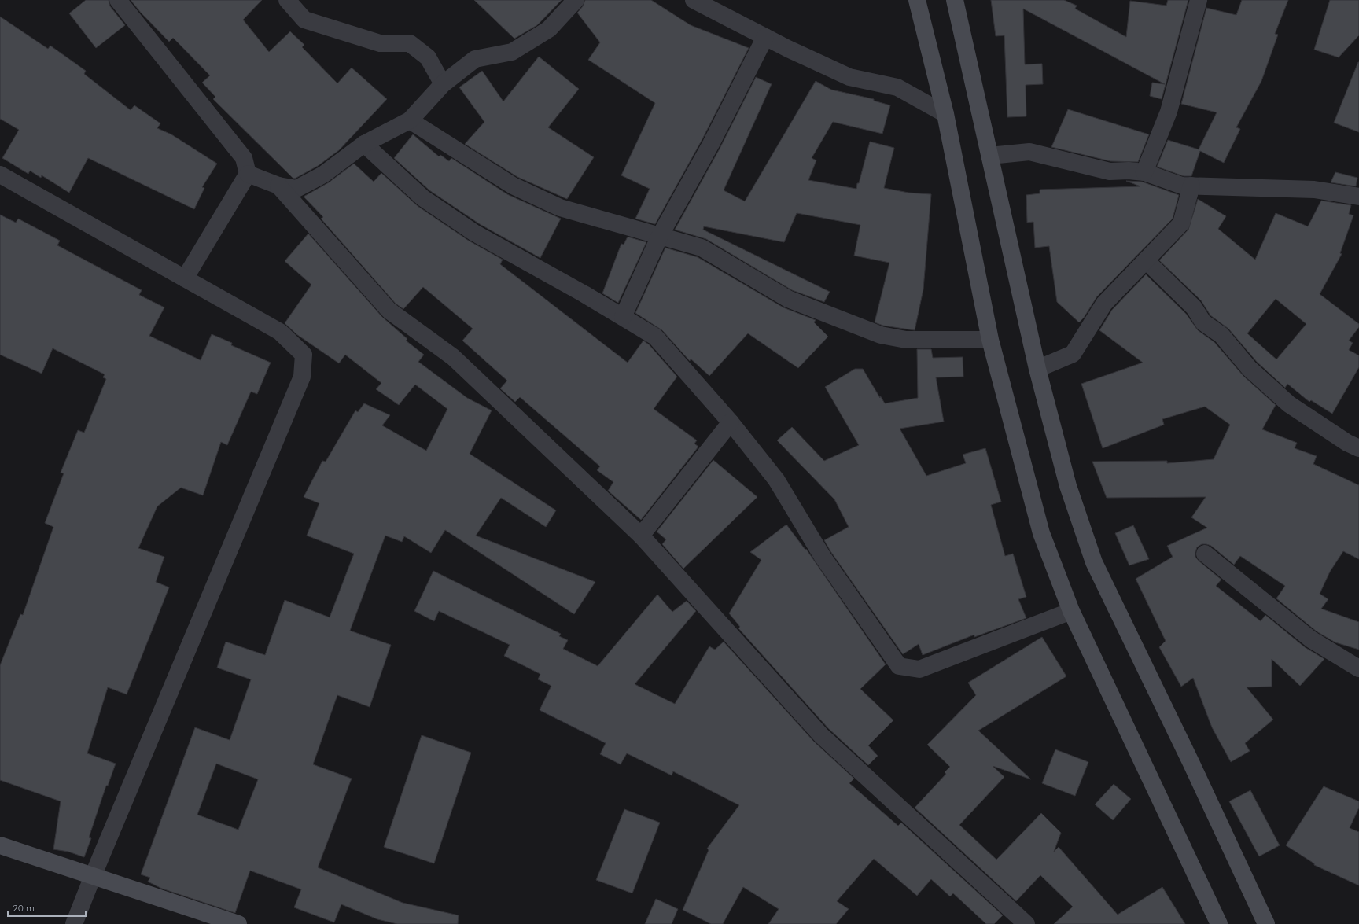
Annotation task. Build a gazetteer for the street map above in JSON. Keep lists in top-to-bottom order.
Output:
{
  "scale_bar": "20 m"
}
